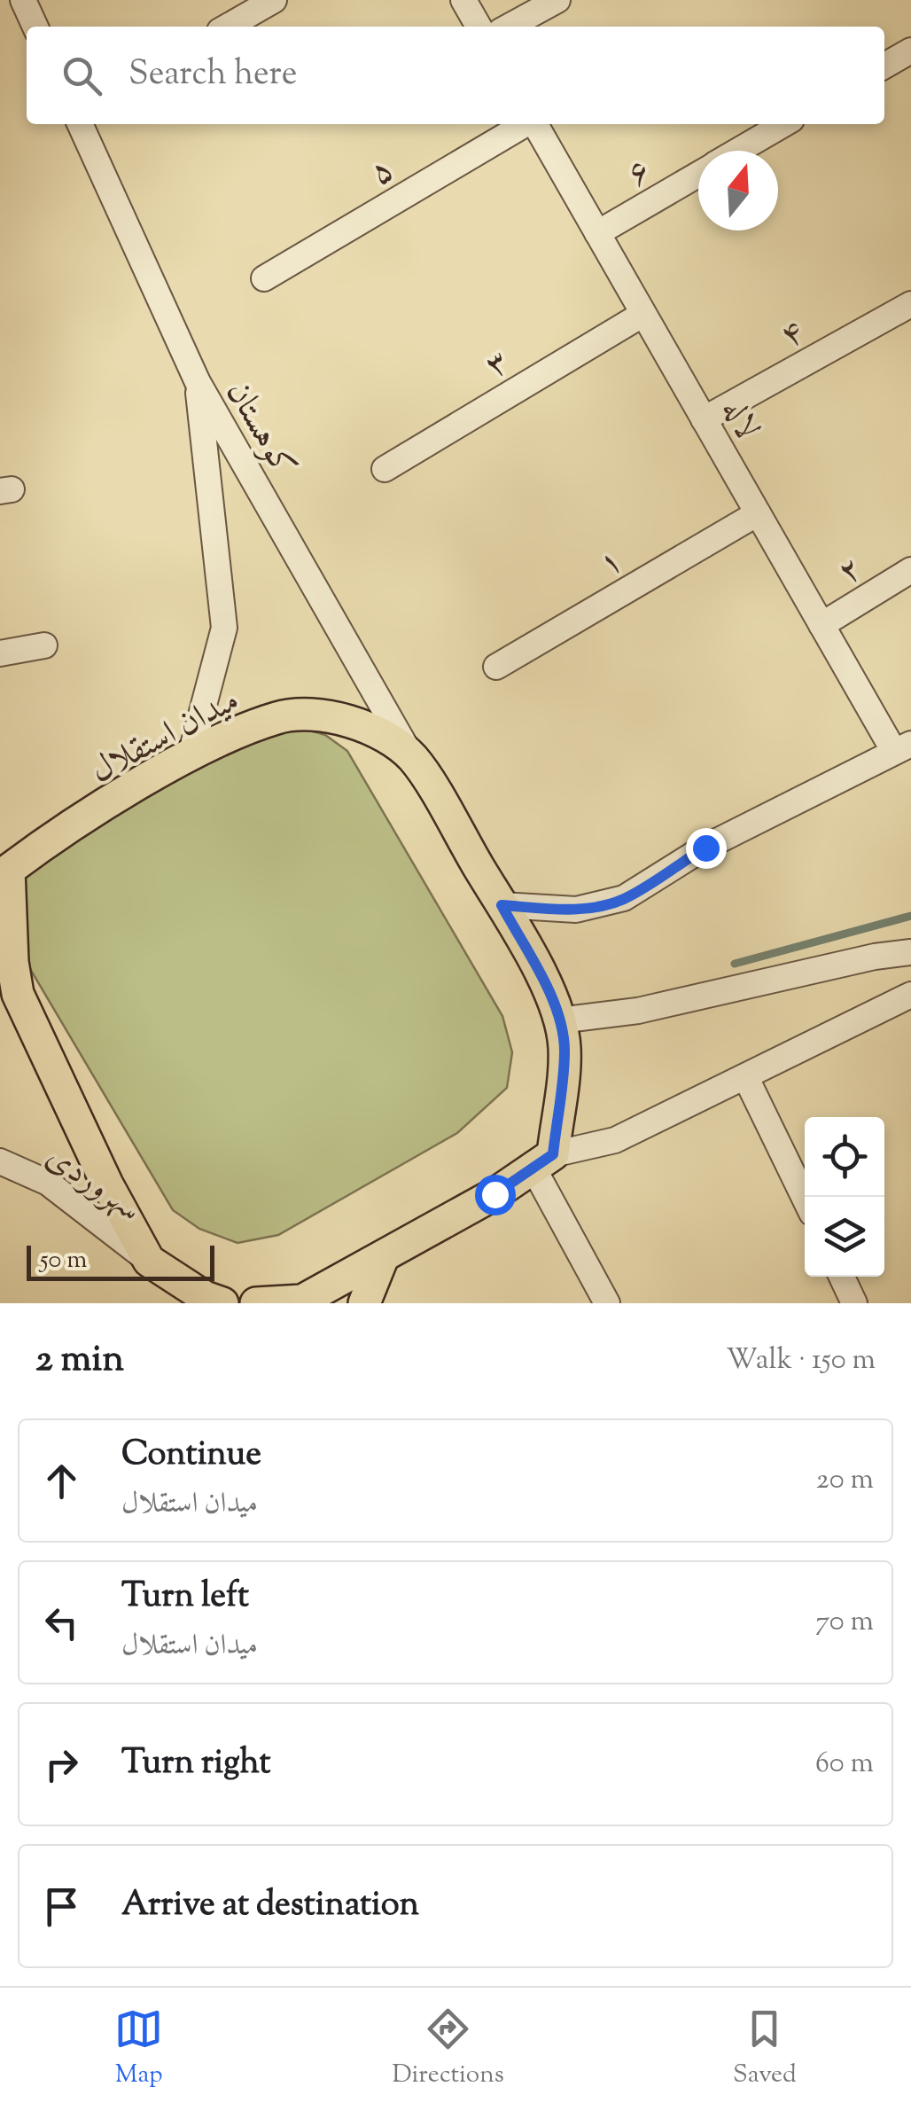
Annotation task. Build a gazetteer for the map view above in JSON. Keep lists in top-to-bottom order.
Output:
{
  "streets": {
    "main road": ["میدان استقلال"],
    "street": [
      "۵",
      "۶",
      "۴",
      "۳",
      "لاله",
      "کوهستان",
      "۱",
      "۲",
      "سهروردی"
    ]
  },
  "crossings": [
    ["۶", "لاله"],
    ["۴", "لاله"],
    ["۳", "لاله"],
    ["لاله", "۱"],
    ["لاله", "۲"],
    ["کوهستان", "میدان استقلال"],
    ["میدان استقلال", "سهروردی"]
  ],
  "scale_bar": "50 m",
  "north": "top",
  "page": {
    "search": "Search here",
    "scale": "50 m",
    "heading": ["2 min", "Walk · 150 m"],
    "list": [
      ["Continue", "میدان استقلال", "20 m"],
      ["Turn left", "میدان استقلال", "70 m"],
      ["Turn right", "60 m"],
      "Arrive at destination"
    ],
    "nav": ["Map", "Directions", "Saved"]
  }
}
